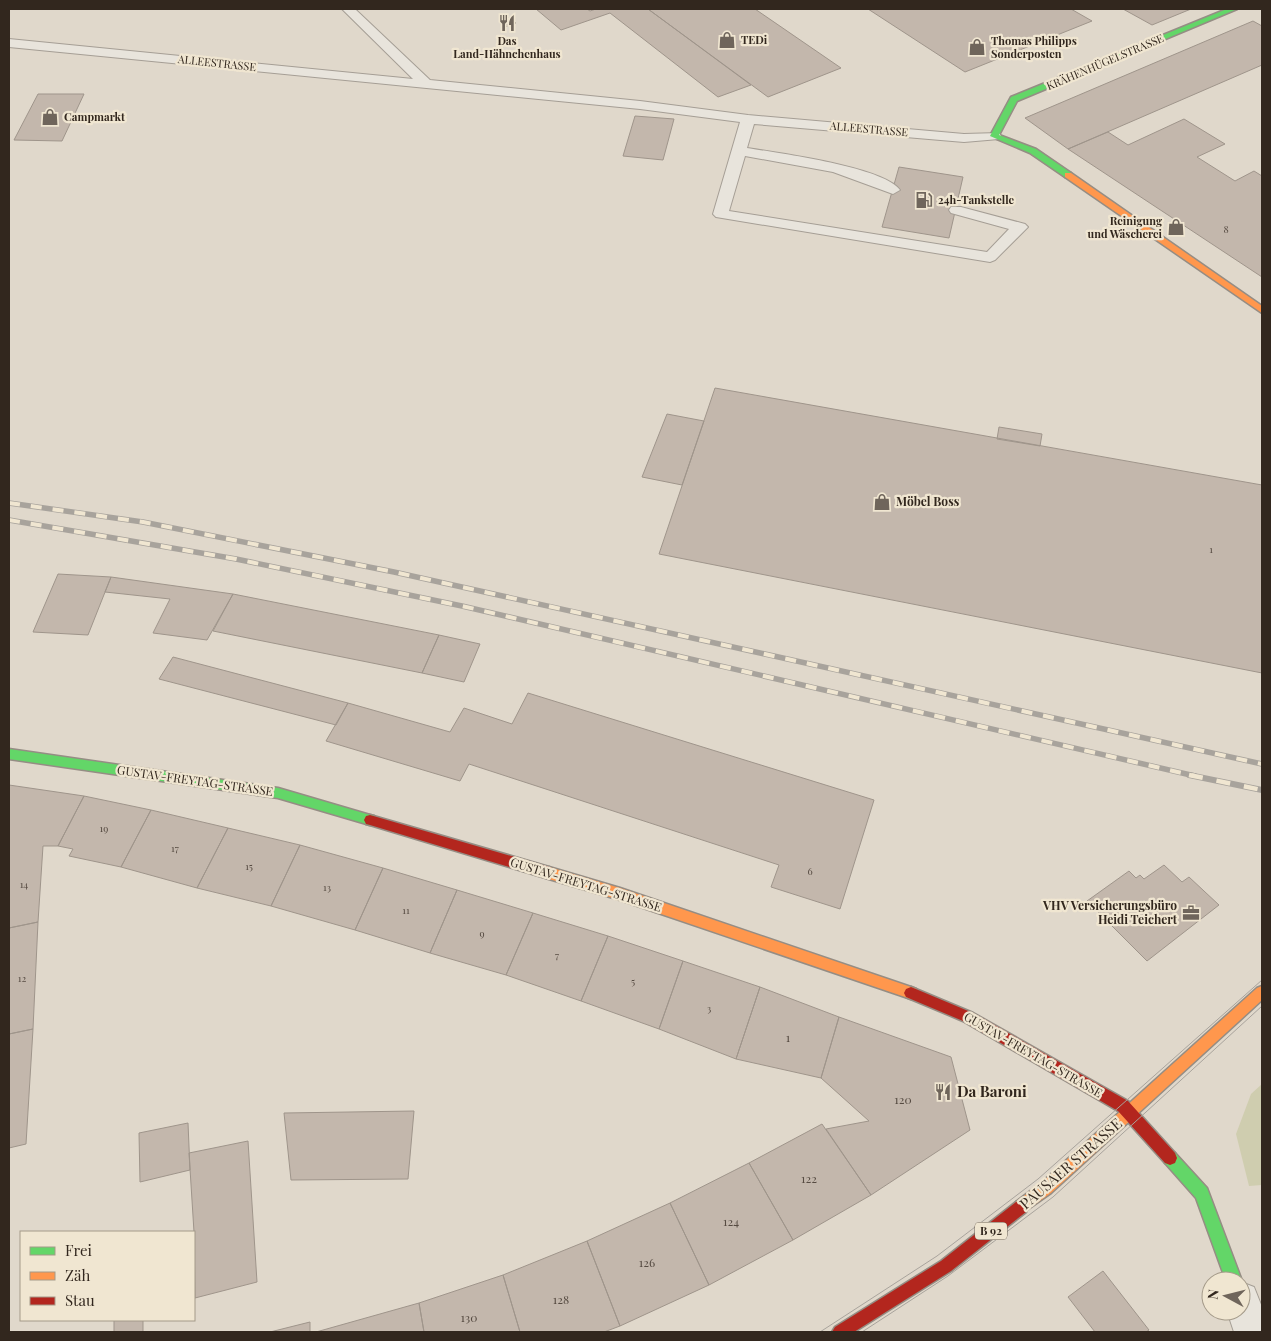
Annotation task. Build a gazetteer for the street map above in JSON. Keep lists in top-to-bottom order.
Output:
{
  "streets": {
    "street": [
      "KRÄHENHÜGELSTRASSE",
      "ALLEESTRASSE",
      "GUSTAV-FREYTAG-STRASSE",
      "PAUSAER STRASSE",
      "B 92"
    ]
  },
  "crossings": [
    ["KRÄHENHÜGELSTRASSE", "ALLEESTRASSE"],
    ["GUSTAV-FREYTAG-STRASSE", "PAUSAER STRASSE"]
  ],
  "places": {
    "restaurant": ["Das Land-Hähnchenhaus", "Da Baroni"],
    "shop": [
      "TEDi",
      "Thomas Philipps Sonderposten",
      "Campmarkt",
      "Reinigung und Wäscherei",
      "Möbel Boss"
    ],
    "fuel station": ["24h-Tankstelle"],
    "office": ["VHV Versicherungsbüro Heidi Teichert"]
  },
  "house_numbers": [
    "8",
    "1",
    "19",
    "17",
    "15",
    "6",
    "14",
    "13",
    "11",
    "9",
    "7",
    "12",
    "5",
    "3",
    "1",
    "120",
    "122",
    "124",
    "126",
    "128",
    "130"
  ],
  "legend": ["Frei", "Zäh", "Stau"],
  "north": "left"
}
